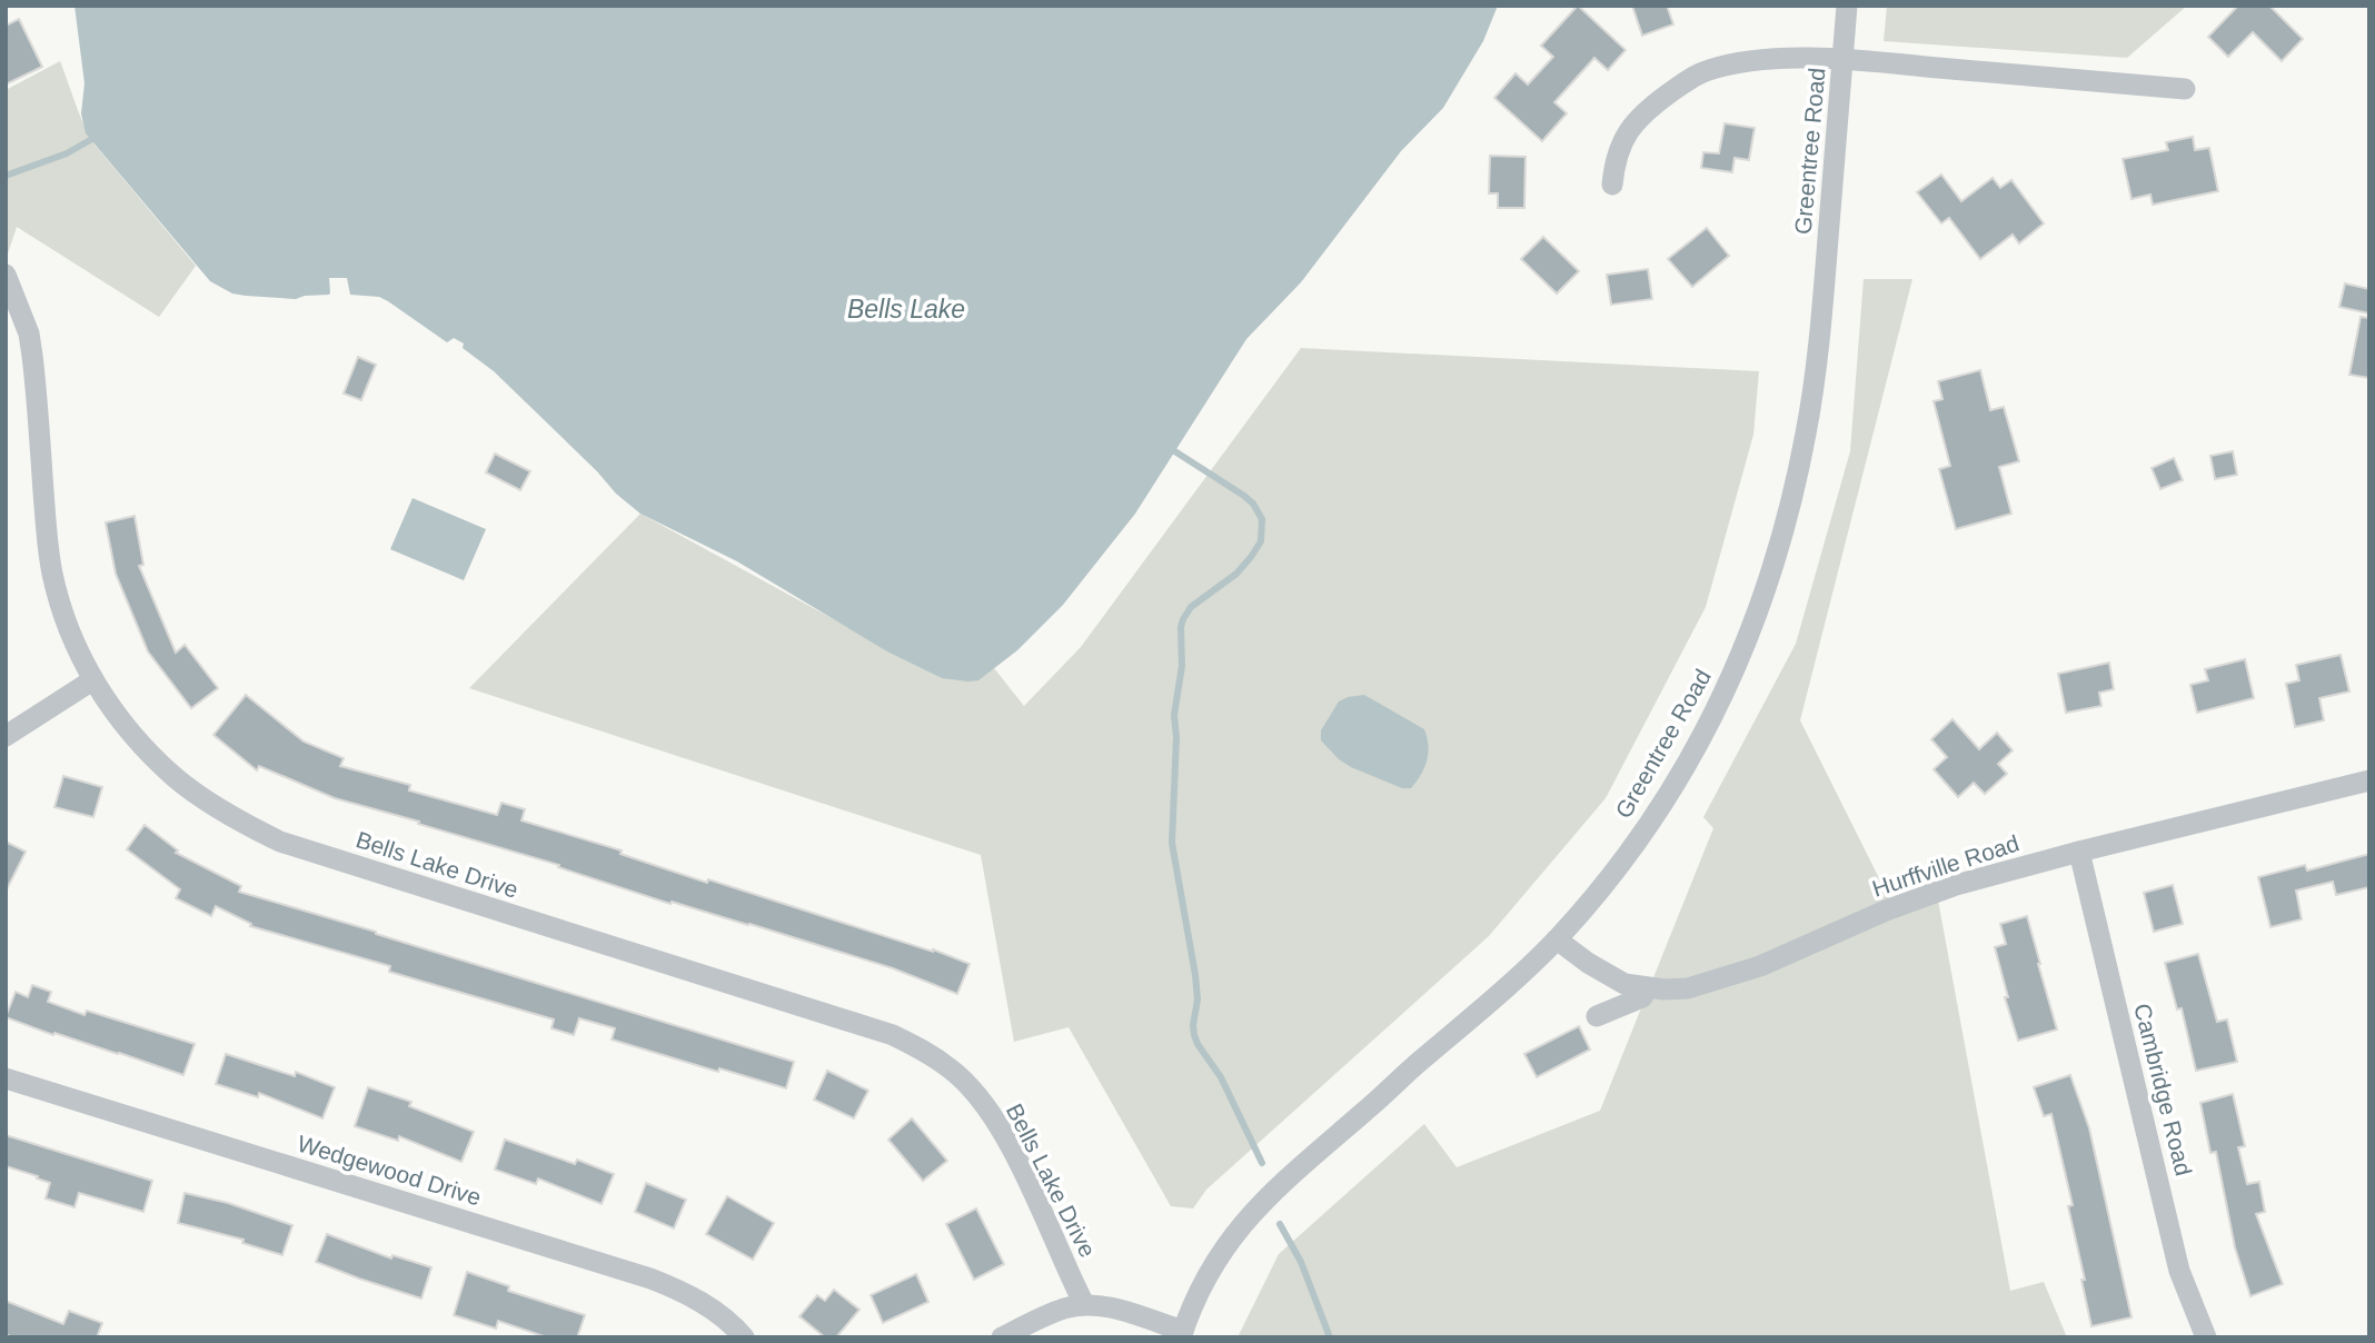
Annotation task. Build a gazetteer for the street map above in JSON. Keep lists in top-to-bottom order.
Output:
{
  "streets": {
    "street": [
      "Greentree Road",
      "Bells Lake Drive",
      "Hurffville Road",
      "Cambridge Road",
      "Wedgewood Drive"
    ]
  },
  "crossings": [
    ["Greentree Road", "Hurffville Road"],
    ["Hurffville Road", "Cambridge Road"]
  ],
  "water": ["Bells Lake"]
}
